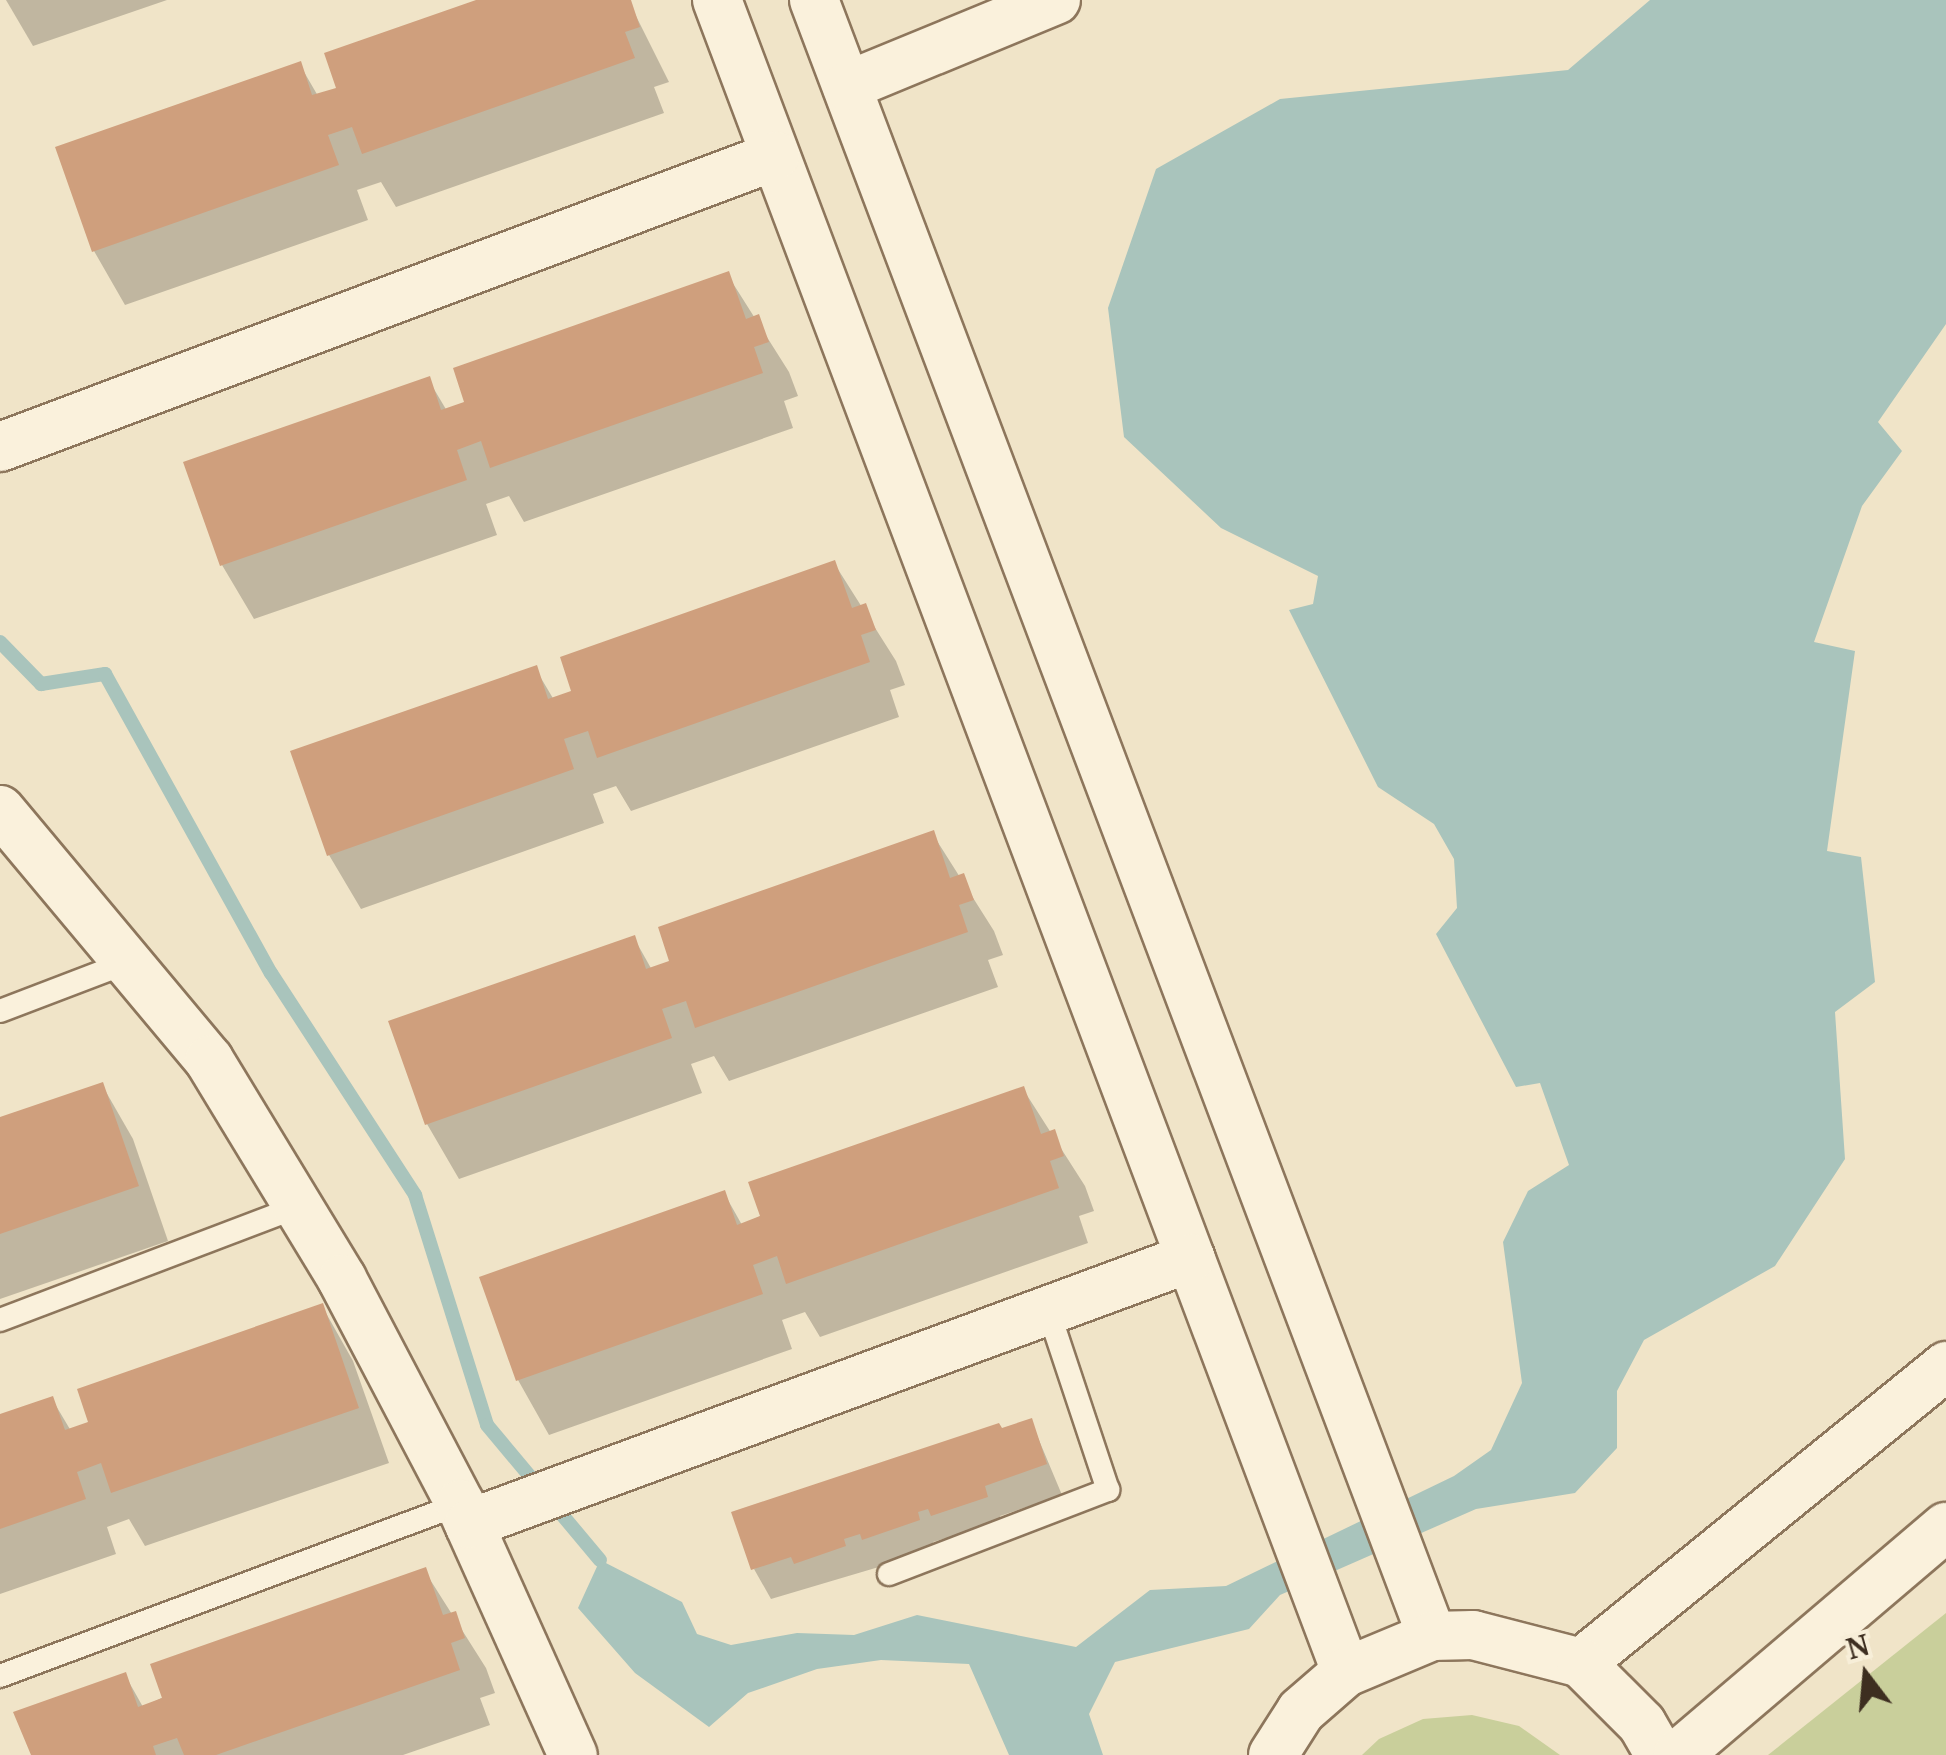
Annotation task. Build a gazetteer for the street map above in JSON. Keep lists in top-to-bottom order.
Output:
{
  "north": "top"
}
